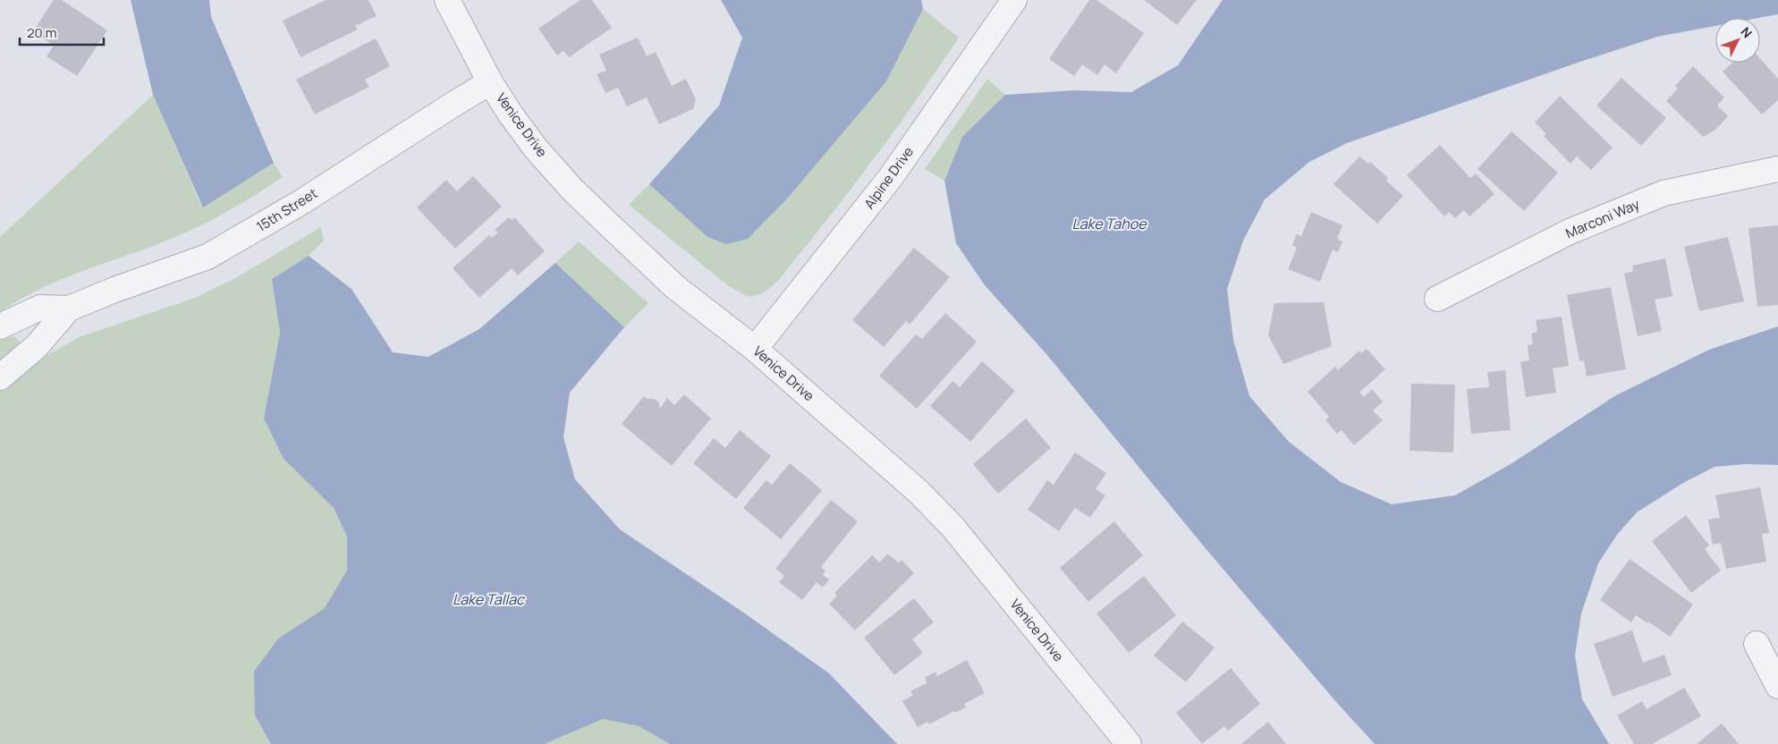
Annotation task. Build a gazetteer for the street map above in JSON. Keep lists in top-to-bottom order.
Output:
{
  "streets": {
    "street": [
      "Venice Drive",
      "Alpine Drive",
      "15th Street",
      "Marconi Way"
    ]
  },
  "crossings": [
    ["Venice Drive", "Alpine Drive"],
    ["Venice Drive", "15th Street"]
  ],
  "water": ["Lake Tahoe", "Lake Tallac"],
  "scale_bar": "20 m",
  "north": "top right"
}
